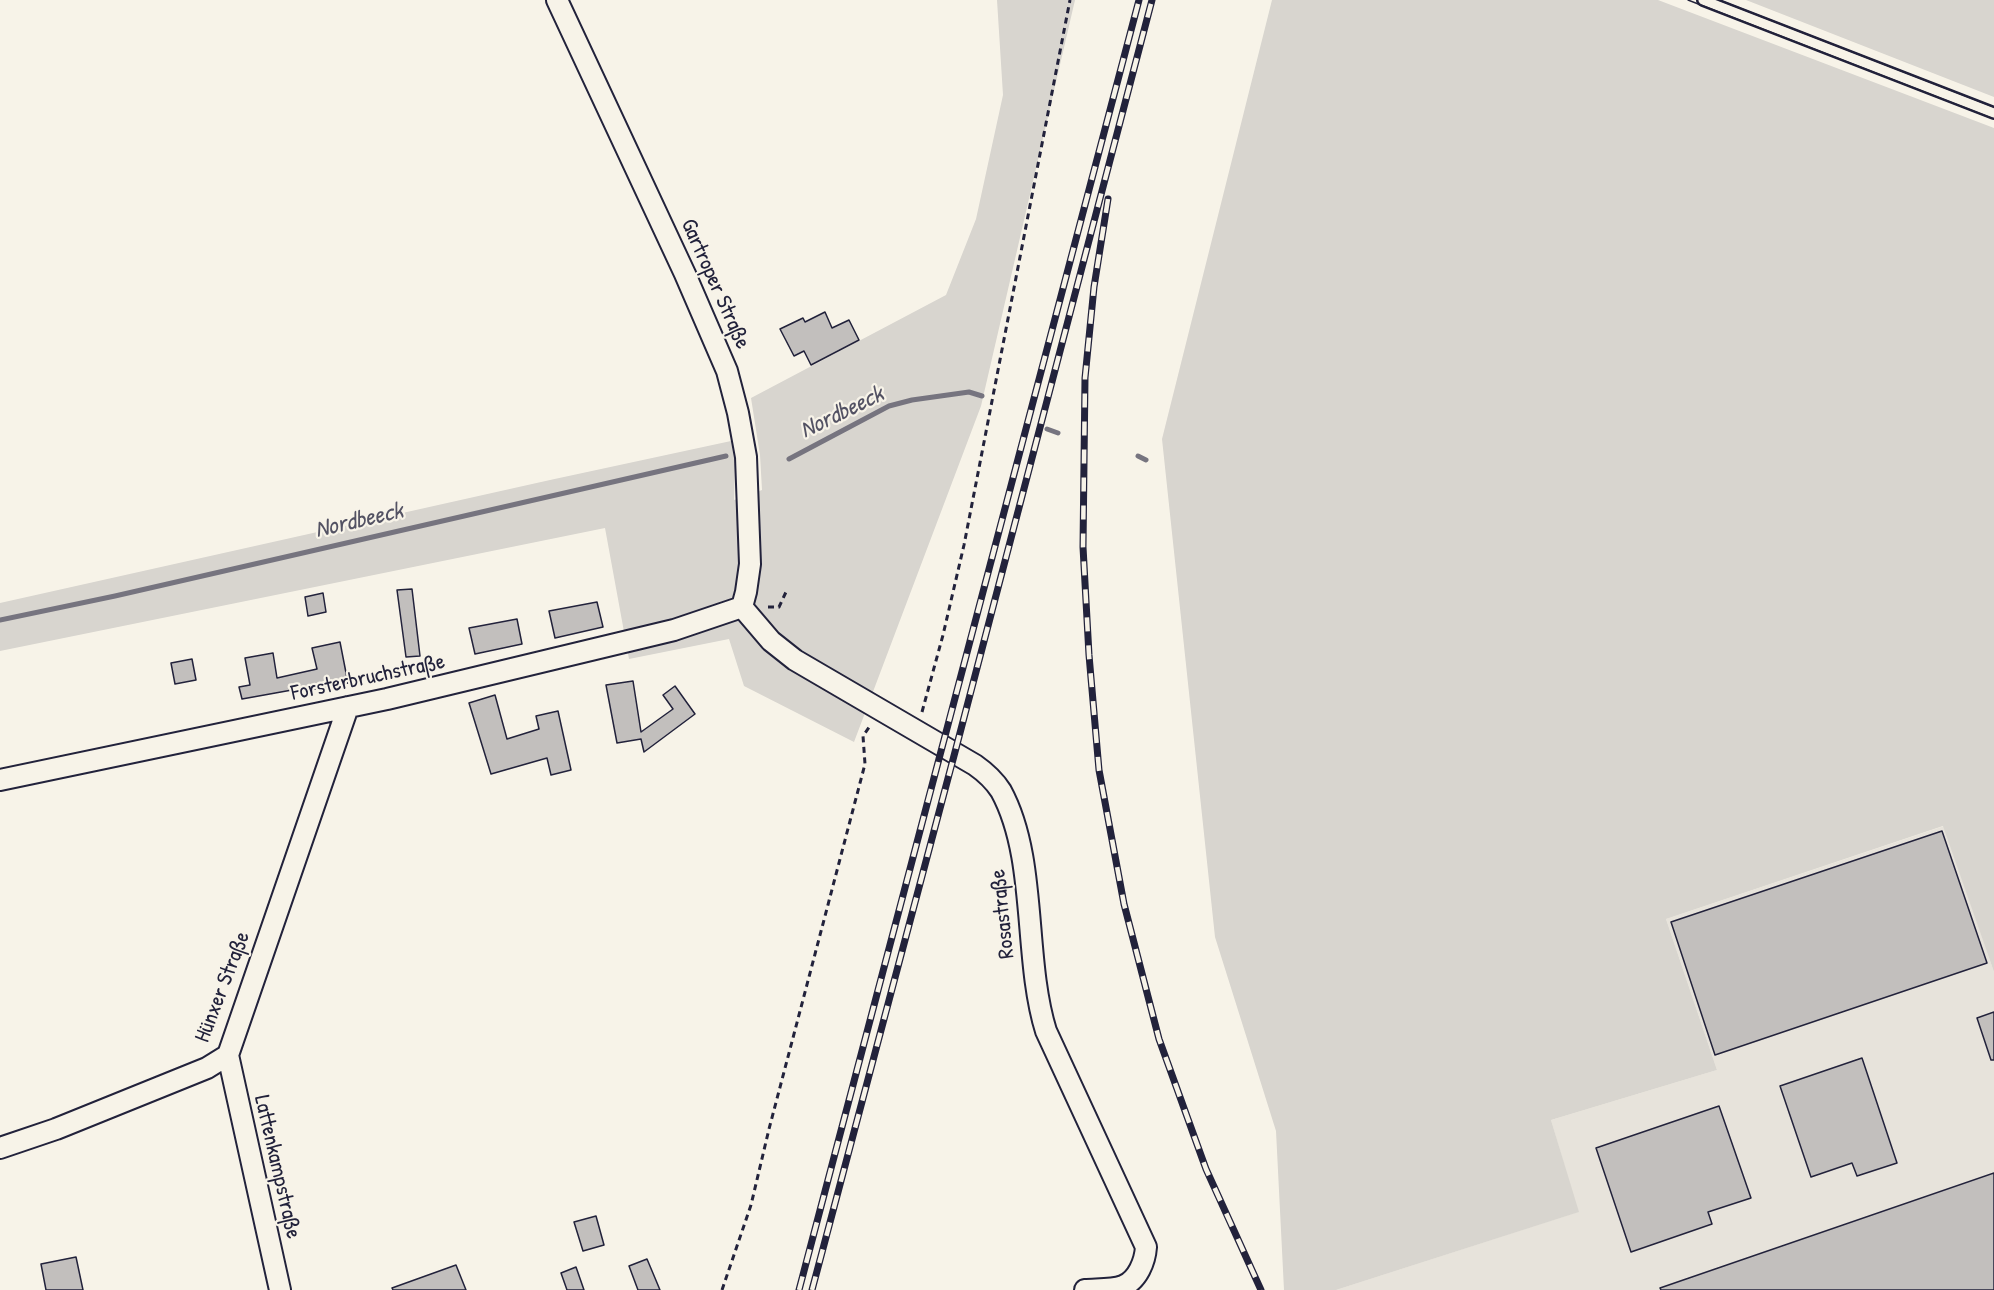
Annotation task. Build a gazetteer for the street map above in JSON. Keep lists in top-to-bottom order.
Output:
{
  "streets": {
    "street": [
      "Gartroper Straße",
      "Forsterbruchstraße",
      "Rosastraße",
      "Hünxer Straße",
      "Lattenkampstraße"
    ]
  },
  "crossings": [
    ["Gartroper Straße", "Forsterbruchstraße"],
    ["Gartroper Straße", "Rosastraße"],
    ["Forsterbruchstraße", "Rosastraße"],
    ["Forsterbruchstraße", "Hünxer Straße"],
    ["Hünxer Straße", "Lattenkampstraße"]
  ],
  "water": ["Nordbeeck"]
}
